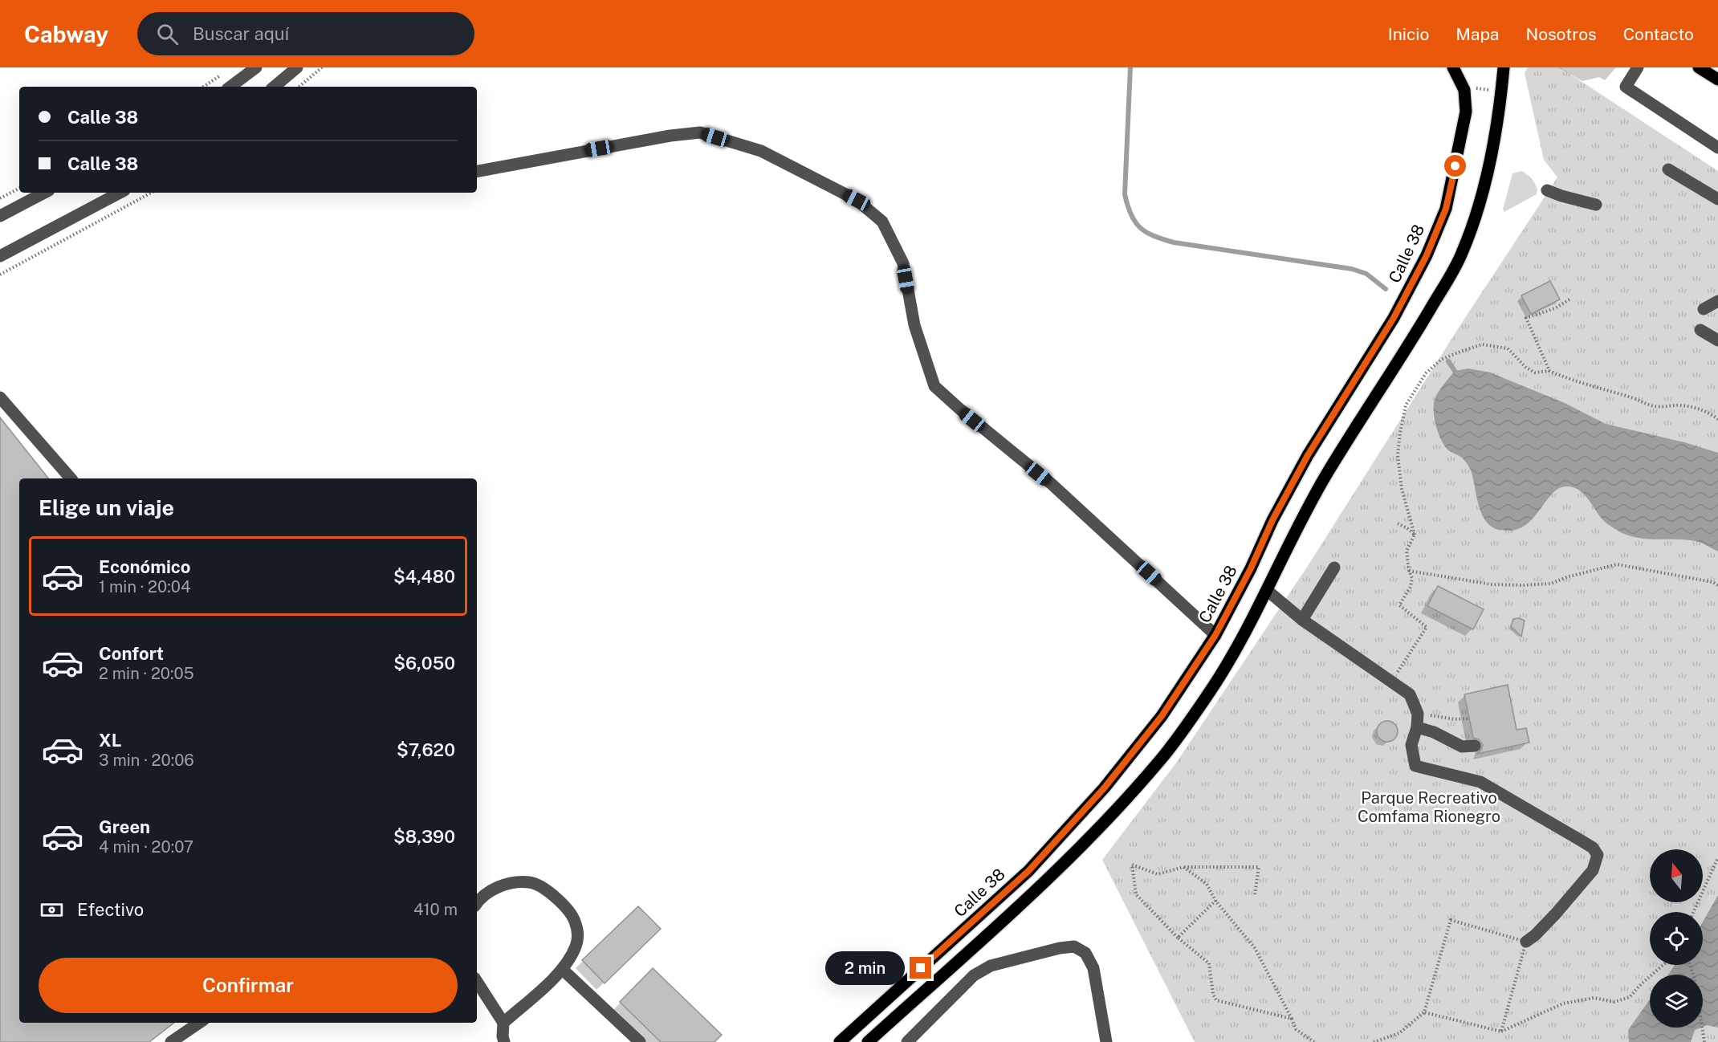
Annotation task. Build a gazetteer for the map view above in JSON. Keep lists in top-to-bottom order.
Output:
{
  "streets": {
    "main road": ["Calle 38"]
  },
  "parks": ["Parque Recreativo Comfama Rionegro"],
  "north": "top",
  "page": {
    "header": "Cabway",
    "search": "Buscar aquí",
    "nav": [
      "Inicio",
      "Mapa",
      "Nosotros",
      "Contacto"
    ],
    "banner": ["Calle 38", "Calle 38"],
    "heading": "Elige un viaje",
    "list": [
      {
        "name": "Económico",
        "note": "1 min · 20:04",
        "value": "$4,480"
      },
      {
        "name": "Confort",
        "note": "2 min · 20:05",
        "value": "$6,050"
      },
      {
        "name": "XL",
        "note": "3 min · 20:06",
        "value": "$7,620"
      },
      {
        "name": "Green",
        "note": "4 min · 20:07",
        "value": "$8,390"
      }
    ],
    "pay": ["Efectivo", "410 m"],
    "buttons": "Confirmar",
    "bubble": "2 min"
  }
}
